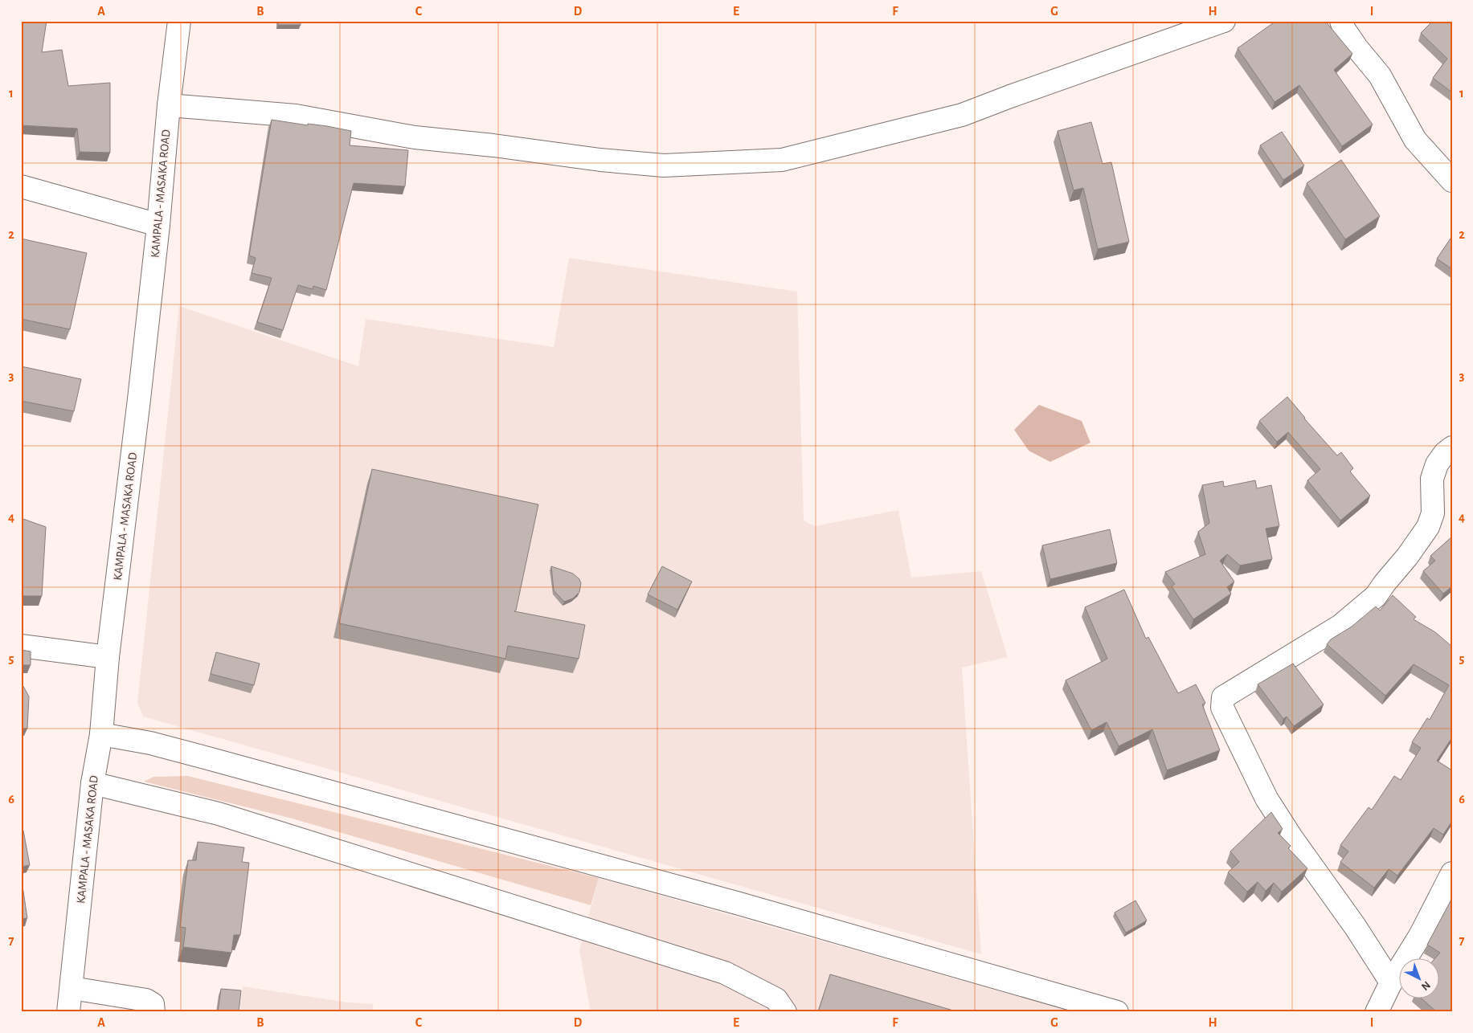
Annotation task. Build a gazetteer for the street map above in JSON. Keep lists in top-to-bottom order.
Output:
{
  "streets": {
    "main road": ["KAMPALA - MASAKA ROAD"]
  },
  "north": "bottom right",
  "grid": {
    "columns": [
      "A",
      "B",
      "C",
      "D",
      "E",
      "F",
      "G",
      "H",
      "I"
    ],
    "rows": [
      "1",
      "2",
      "3",
      "4",
      "5",
      "6",
      "7"
    ]
  }
}
